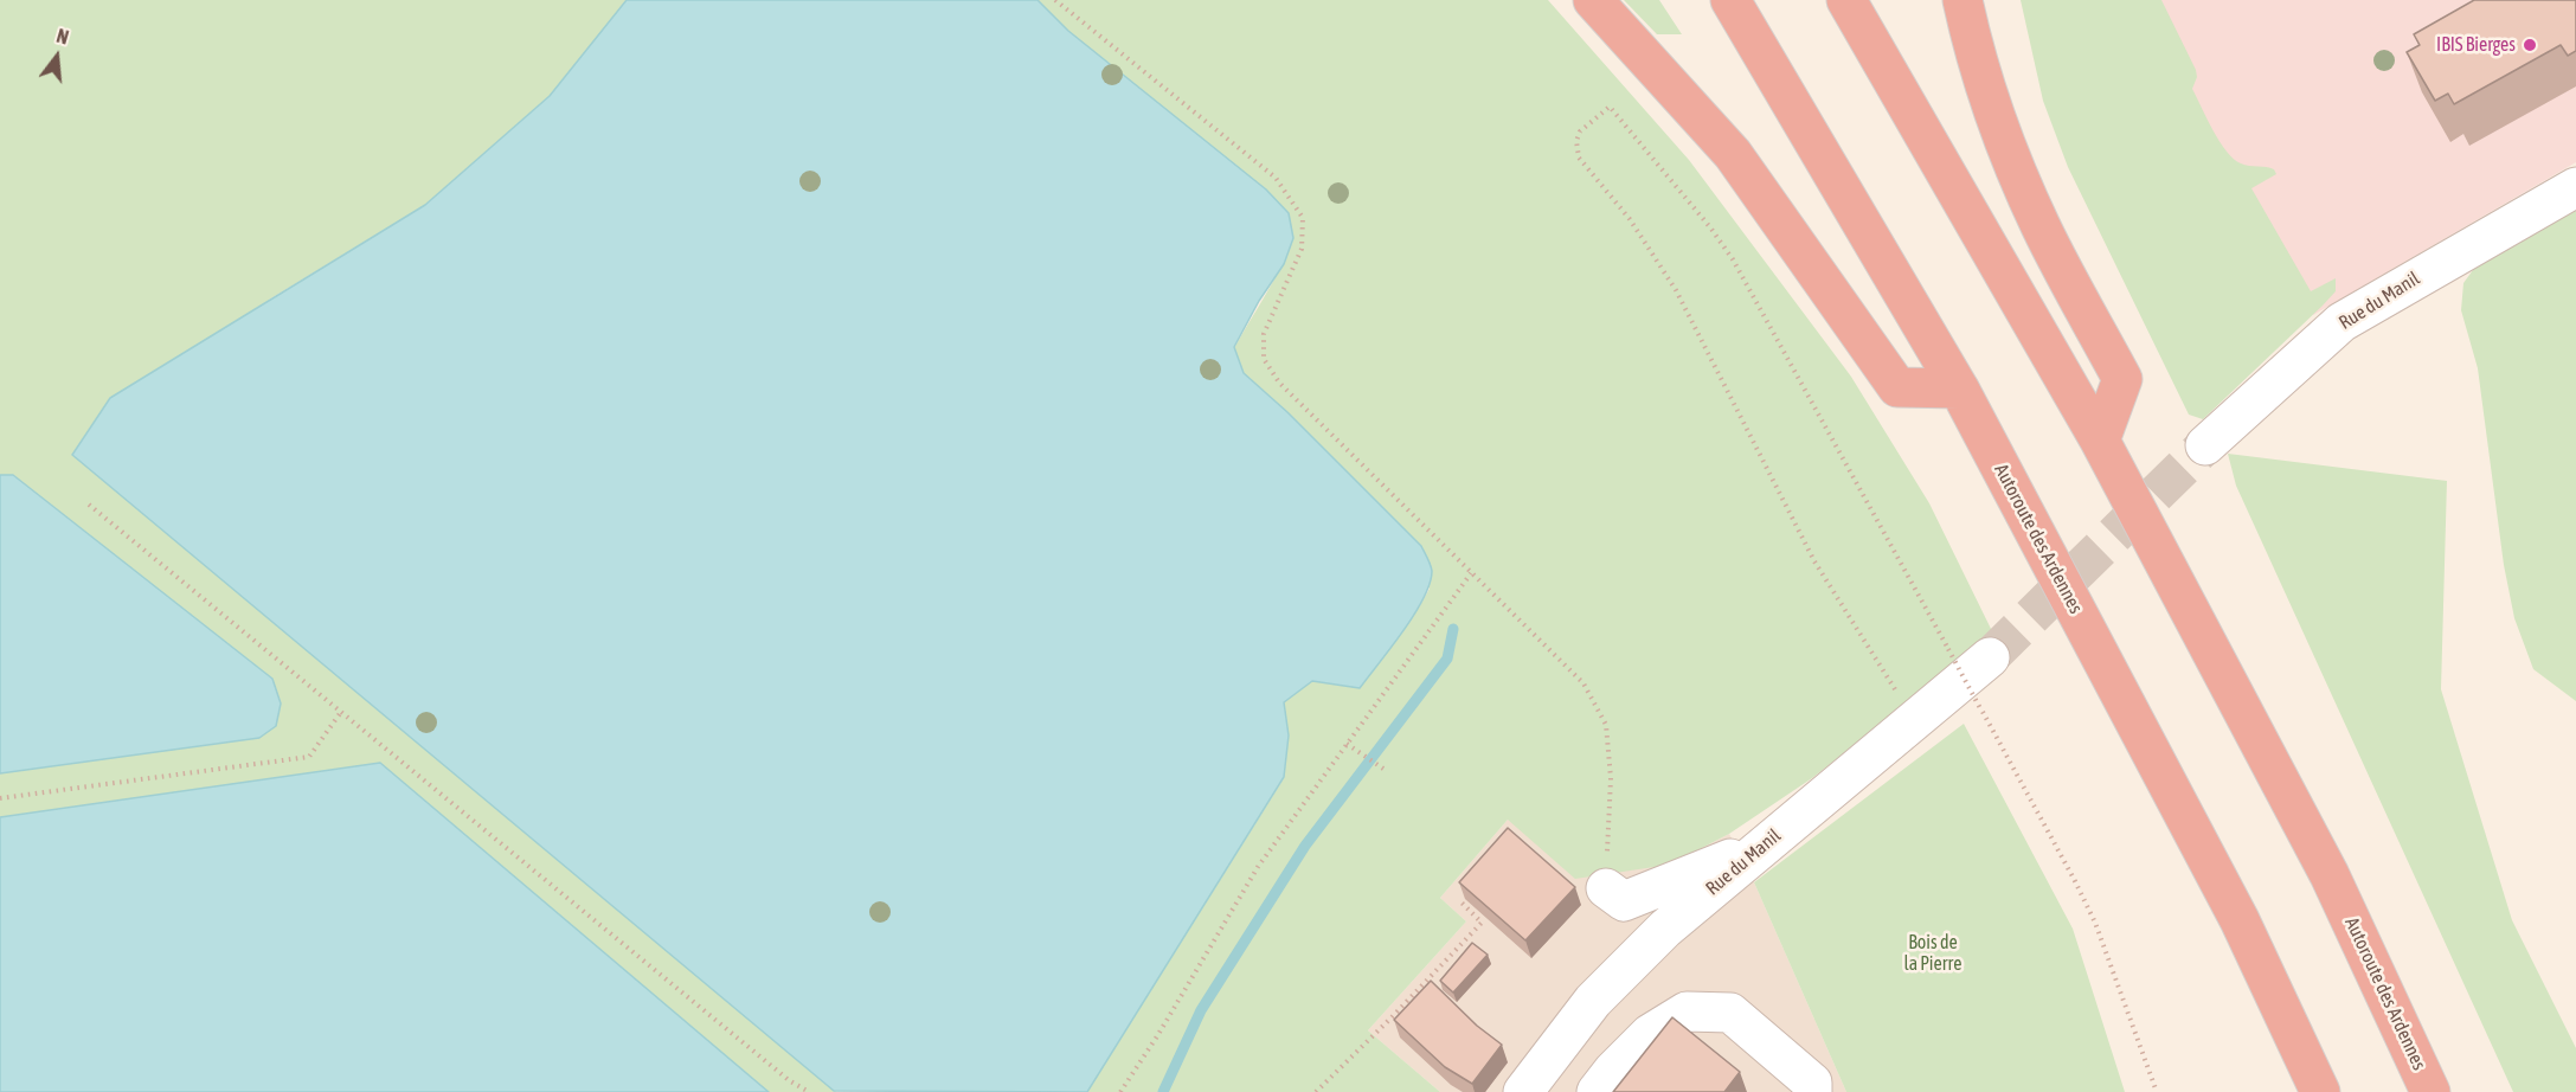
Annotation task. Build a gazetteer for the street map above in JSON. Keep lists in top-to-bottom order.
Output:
{
  "streets": {
    "highway": ["Autoroute des Ardennes"],
    "street": ["Rue du Manil"]
  },
  "parks": ["Bois de la Pierre"],
  "places": ["IBIS Bierges"],
  "north": "top"
}
